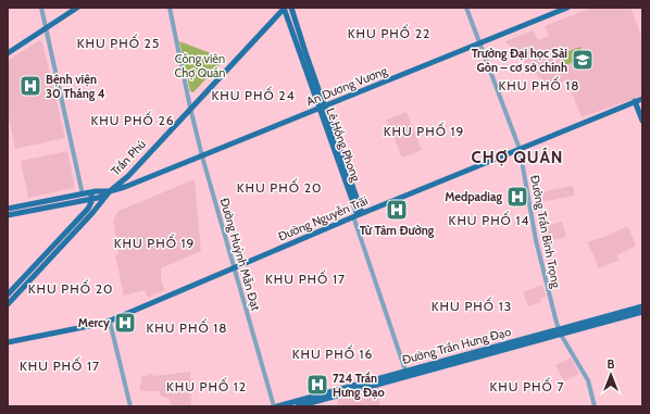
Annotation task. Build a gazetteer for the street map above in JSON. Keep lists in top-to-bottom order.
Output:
{
  "streets": {
    "main road": [
      "An Dương Vương",
      "Lê Hồng Phong",
      "Trần Phú",
      "Đường Nguyễn Trãi",
      "Đường Trần Hưng Đạo"
    ],
    "street": ["Đường Trần Bình Trọng", "Đường Huỳnh Mẫn Đạt"]
  },
  "crossings": [
    ["An Dương Vương", "Lê Hồng Phong"],
    ["An Dương Vương", "Trần Phú"],
    ["An Dương Vương", "Đường Trần Bình Trọng"],
    ["An Dương Vương", "Đường Huỳnh Mẫn Đạt"],
    ["Lê Hồng Phong", "Trần Phú"],
    ["Lê Hồng Phong", "Đường Nguyễn Trãi"],
    ["Lê Hồng Phong", "Đường Trần Hưng Đạo"],
    ["Trần Phú", "Đường Huỳnh Mẫn Đạt"],
    ["Đường Nguyễn Trãi", "Đường Trần Bình Trọng"],
    ["Đường Nguyễn Trãi", "Đường Huỳnh Mẫn Đạt"],
    ["Đường Trần Bình Trọng", "Đường Trần Hưng Đạo"],
    ["Đường Huỳnh Mẫn Đạt", "Đường Trần Hưng Đạo"]
  ],
  "districts": [
    "KHU PHỐ 22",
    "KHU PHỐ 25",
    "KHU PHỐ 18",
    "KHU PHỐ 24",
    "KHU PHỐ 26",
    "KHU PHỐ 19",
    "CHỢ QUÁN",
    "KHU PHỐ 20",
    "KHU PHỐ 14",
    "KHU PHỐ 19",
    "KHU PHỐ 17",
    "KHU PHỐ 20",
    "KHU PHỐ 13",
    "KHU PHỐ 18",
    "KHU PHỐ 16",
    "KHU PHỐ 17",
    "KHU PHỐ 12",
    "KHU PHỐ 7"
  ],
  "parks": ["Công viên Chợ Quán"],
  "places": {
    "school or university": ["Trường Đại học Sài Gòn – cơ sở chính"],
    "hospital": [
      "Bệnh viện 30 Tháng 4",
      "Medpadiag",
      "Từ Tâm Đường",
      "Mercy",
      "724 Trần Hưng Đạo"
    ]
  },
  "north": "top"
}
